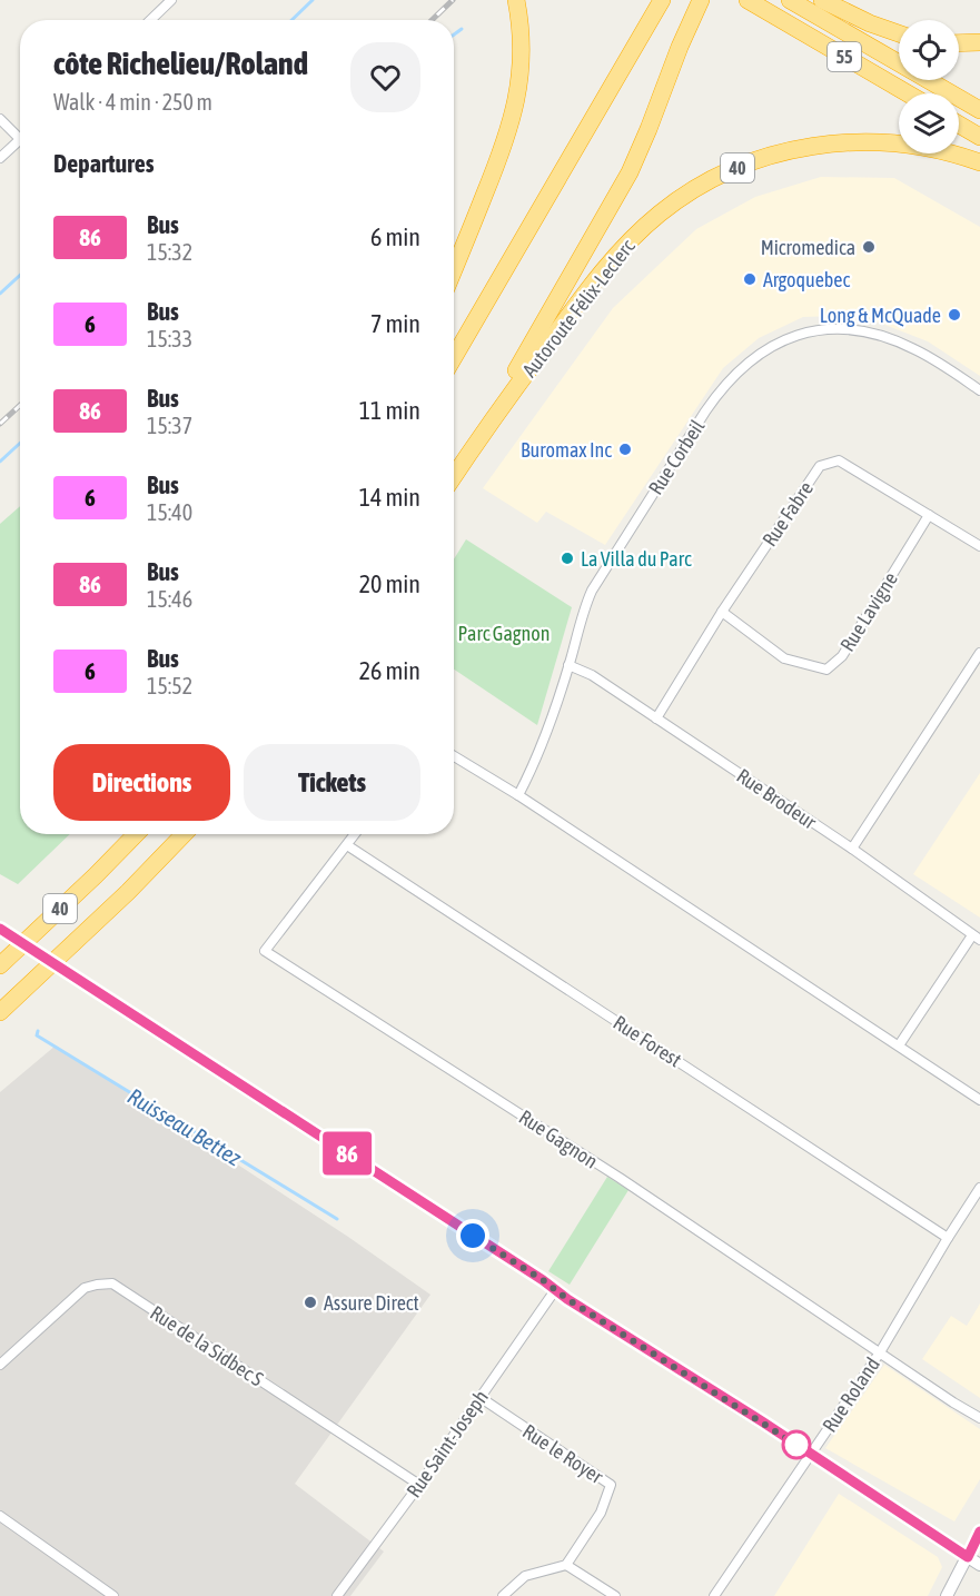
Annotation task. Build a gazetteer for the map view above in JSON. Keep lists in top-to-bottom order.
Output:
{
  "streets": {
    "highway": ["55", "40", "Autoroute Félix-Leclerc"],
    "street": [
      "Rue Corbeil",
      "Rue Fabre",
      "Rue Lavigne",
      "Rue Brodeur",
      "Rue Forest",
      "Rue Gagnon",
      "Rue de la Sidbec S",
      "Rue Roland",
      "Rue Saint-Joseph",
      "Rue le Royer"
    ]
  },
  "crossings": [
    ["Rue Corbeil", "Rue Brodeur"],
    ["Rue Fabre", "Rue Lavigne"],
    ["Rue Fabre", "Rue Brodeur"],
    ["Rue Forest", "Rue Gagnon"],
    ["Rue Forest", "Rue Roland"],
    ["Rue Gagnon", "Rue Roland"],
    ["Rue de la Sidbec S", "Rue Saint-Joseph"],
    ["Rue Saint-Joseph", "Rue le Royer"]
  ],
  "water": ["Ruisseau Bettez"],
  "parks": ["Parc Gagnon"],
  "places": [
    "Micromedica",
    "Argoquebec",
    "Long & McQuade",
    "Buromax Inc",
    "La Villa du Parc",
    "Assure Direct"
  ],
  "lines": ["bus line 86"],
  "page": {
    "on_map": "86",
    "heading": [
      ["côte Richelieu/Roland", "Walk · 4 min · 250 m"],
      "Departures"
    ],
    "list": [
      {
        "mark": "86",
        "name": "Bus",
        "note": "15:32",
        "value": "6 min"
      },
      {
        "mark": "6",
        "name": "Bus",
        "note": "15:33",
        "value": "7 min"
      },
      {
        "mark": "86",
        "name": "Bus",
        "note": "15:37",
        "value": "11 min"
      },
      {
        "mark": "6",
        "name": "Bus",
        "note": "15:40",
        "value": "14 min"
      },
      {
        "mark": "86",
        "name": "Bus",
        "note": "15:46",
        "value": "20 min"
      },
      {
        "mark": "6",
        "name": "Bus",
        "note": "15:52",
        "value": "26 min"
      }
    ],
    "buttons": ["Directions", "Tickets"]
  }
}
